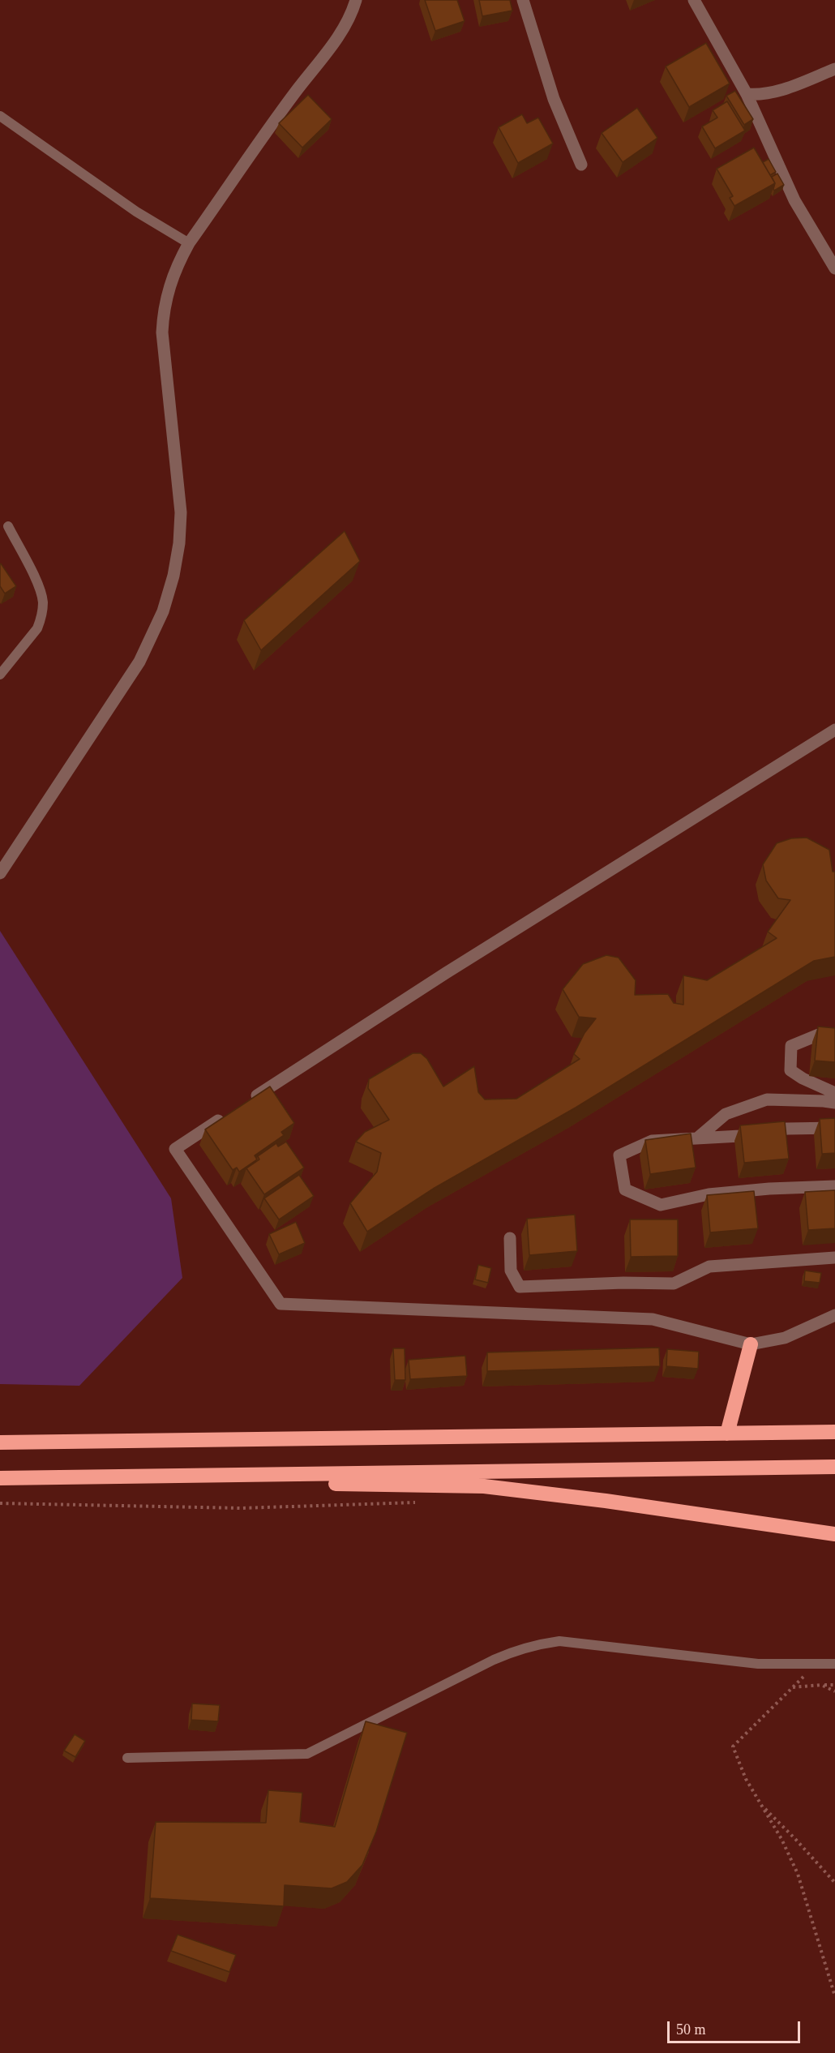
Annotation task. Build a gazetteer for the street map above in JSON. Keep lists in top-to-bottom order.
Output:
{
  "scale_bar": "50 m"
}
